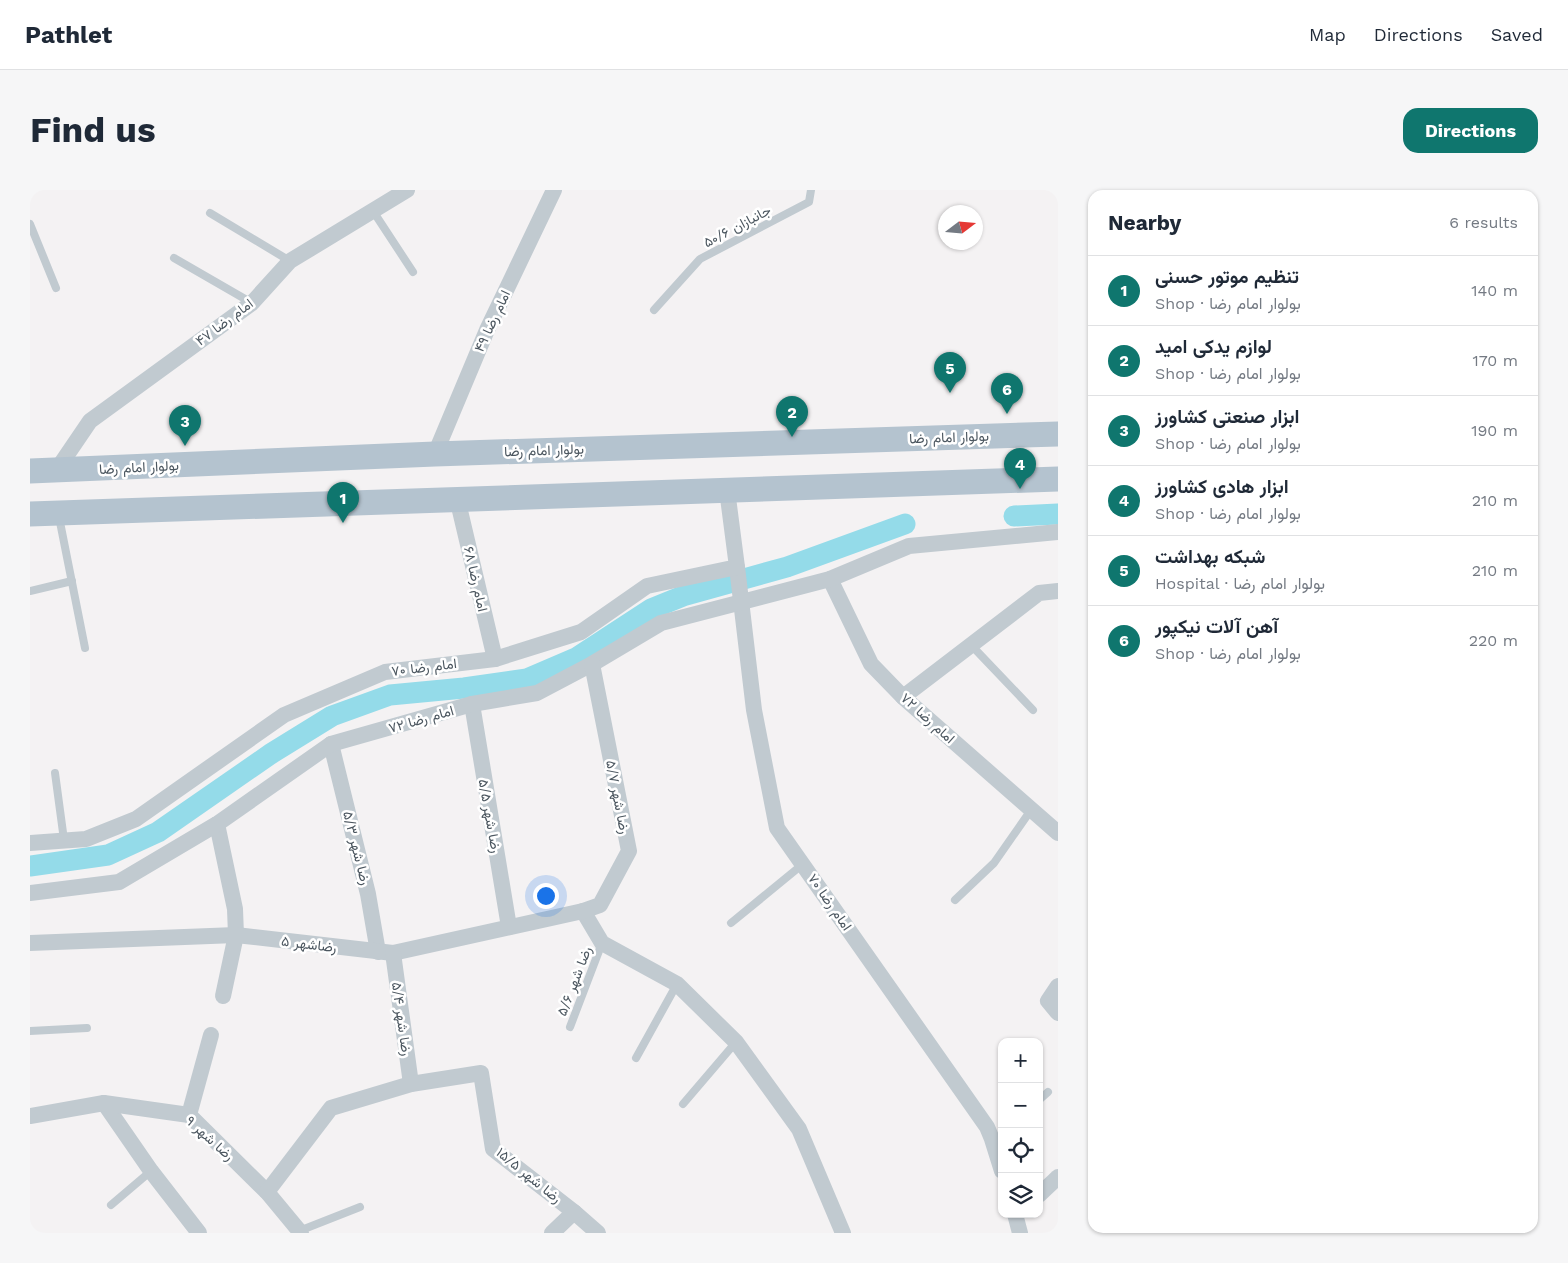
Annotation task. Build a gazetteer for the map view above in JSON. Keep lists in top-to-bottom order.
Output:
{
  "streets": {
    "main road": ["بولوار امام رضا"],
    "street": [
      "امام رضا ۴۹",
      "امام رضا ۴۷",
      "امام رضا ۶۸",
      "امام رضا ۷۰",
      "امام رضا ۷۲",
      "رضا شهر ۵/۷",
      "رضا شهر ۵/۵",
      "۵/۳ رضا شهر",
      "رضاشهر ۵",
      "رضا شهر ۵/۴",
      "رضا شهر ۹",
      "رضا شهر ۱۵/۵"
    ],
    "lane": ["جانبازان ۵۰/۶", "رضا شهر ۵/۶"]
  },
  "crossings": [
    ["امام رضا ۴۹", "بولوار امام رضا"],
    ["امام رضا ۴۷", "بولوار امام رضا"],
    ["امام رضا ۶۸", "امام رضا ۷۰"],
    ["امام رضا ۷۰", "امام رضا ۷۲"],
    ["امام رضا ۷۲", "رضا شهر ۵/۷"],
    ["امام رضا ۷۲", "رضا شهر ۵/۵"],
    ["امام رضا ۷۲", "۵/۳ رضا شهر"],
    ["رضا شهر ۵/۷", "رضاشهر ۵"],
    ["رضا شهر ۵/۵", "رضاشهر ۵"],
    ["۵/۳ رضا شهر", "رضاشهر ۵"],
    ["۵/۳ رضا شهر", "رضا شهر ۵/۴"],
    ["رضاشهر ۵", "رضا شهر ۵/۴"],
    ["رضا شهر ۵/۴", "رضا شهر ۱۵/۵"]
  ],
  "north": "right",
  "page": {
    "header": "Pathlet",
    "nav": ["Map", "Directions", "Saved"],
    "buttons": "Directions",
    "title": "Find us",
    "heading": ["Nearby", "6 results"],
    "list": [
      {
        "mark": "1",
        "name": "تنظیم موتور حسنی",
        "note": "Shop · بولوار امام رضا",
        "value": "140 m"
      },
      {
        "mark": "2",
        "name": "لوازم یدکی امید",
        "note": "Shop · بولوار امام رضا",
        "value": "170 m"
      },
      {
        "mark": "3",
        "name": "ابزار صنعتی کشاورز",
        "note": "Shop · بولوار امام رضا",
        "value": "190 m"
      },
      {
        "mark": "4",
        "name": "ابزار هادی کشاورز",
        "note": "Shop · بولوار امام رضا",
        "value": "210 m"
      },
      {
        "mark": "5",
        "name": "شبکه بهداشت",
        "note": "Hospital · بولوار امام رضا",
        "value": "210 m"
      },
      {
        "mark": "6",
        "name": "آهن آلات نیکپور",
        "note": "Shop · بولوار امام رضا",
        "value": "220 m"
      }
    ],
    "pins": [
      "5",
      "6",
      "2",
      "3",
      "4",
      "1"
    ],
    "map_buttons": ["+", "−"]
  }
}
